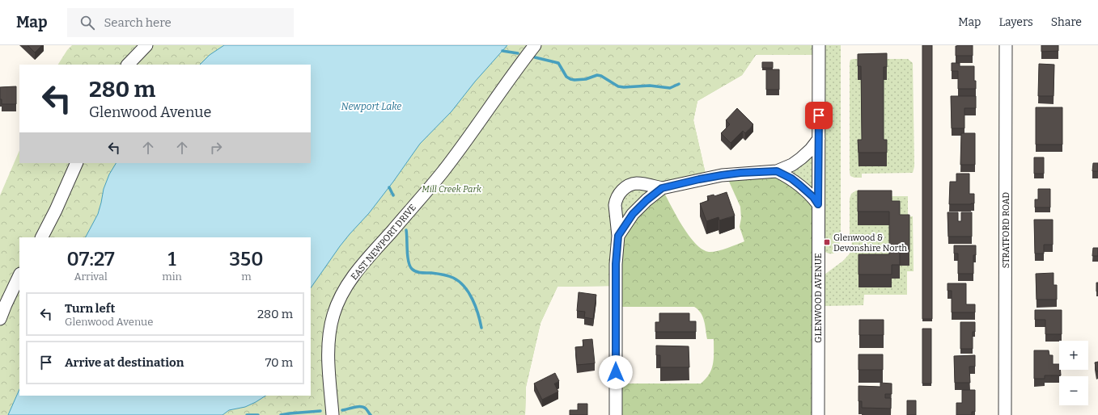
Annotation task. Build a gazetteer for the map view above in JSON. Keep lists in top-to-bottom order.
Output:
{
  "streets": {
    "street": ["STRATFORD ROAD", "EAST NEWPORT DRIVE", "GLENWOOD AVENUE"]
  },
  "water": ["Newport Lake"],
  "parks": ["Mill Creek Park"],
  "places": {
    "transit": ["Glenwood & Devonshire North"]
  },
  "page": {
    "header": "Map",
    "search": "Search here",
    "nav": ["Map", "Layers", "Share"],
    "turn": ["280 m", "Glenwood Avenue"],
    "eta": [
      "07:27",
      "Arrival",
      "1",
      "min",
      "350",
      "m"
    ],
    "list": [
      {
        "name": "Turn left",
        "note": "Glenwood Avenue",
        "value": "280 m"
      },
      {
        "name": "Arrive at destination",
        "value": "70 m"
      }
    ],
    "map_buttons": ["+", "−"]
  }
}
